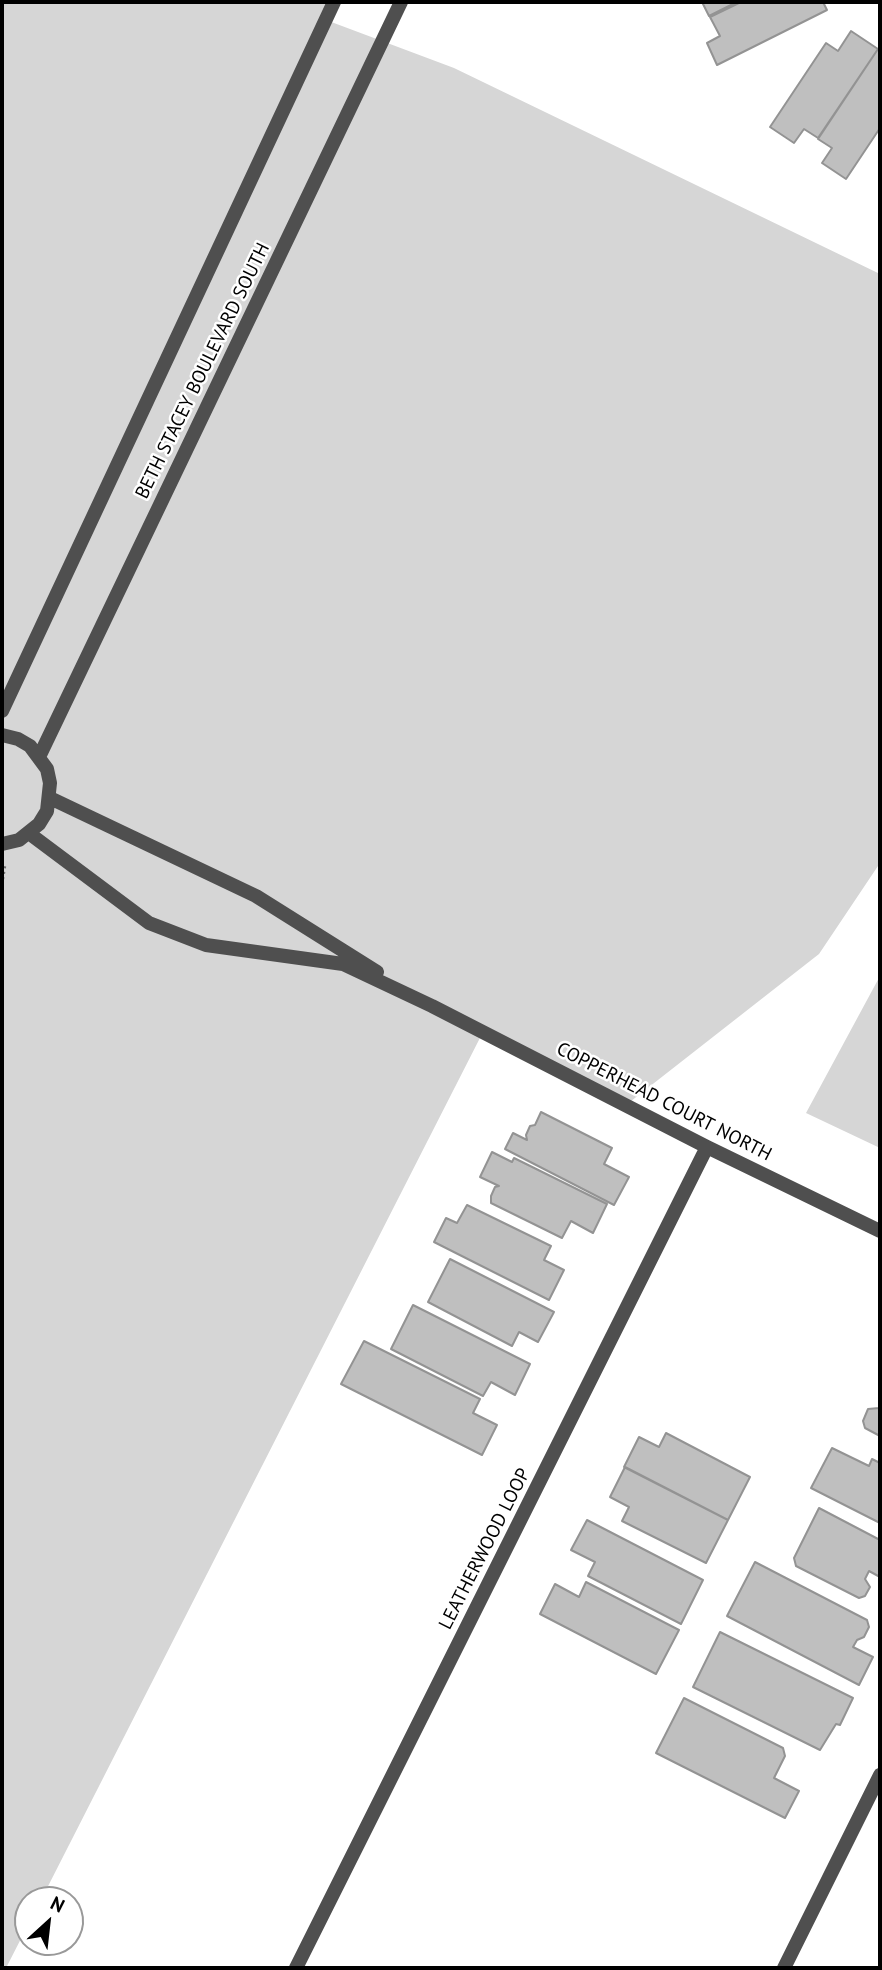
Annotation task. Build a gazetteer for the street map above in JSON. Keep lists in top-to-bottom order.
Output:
{
  "streets": {
    "street": ["BETH STACEY BOULEVARD SOUTH", "COPPERHEAD COURT NORTH", "LEATHERWOOD LOOP"]
  },
  "crossings": [
    ["COPPERHEAD COURT NORTH", "LEATHERWOOD LOOP"]
  ],
  "north": "top right"
}
